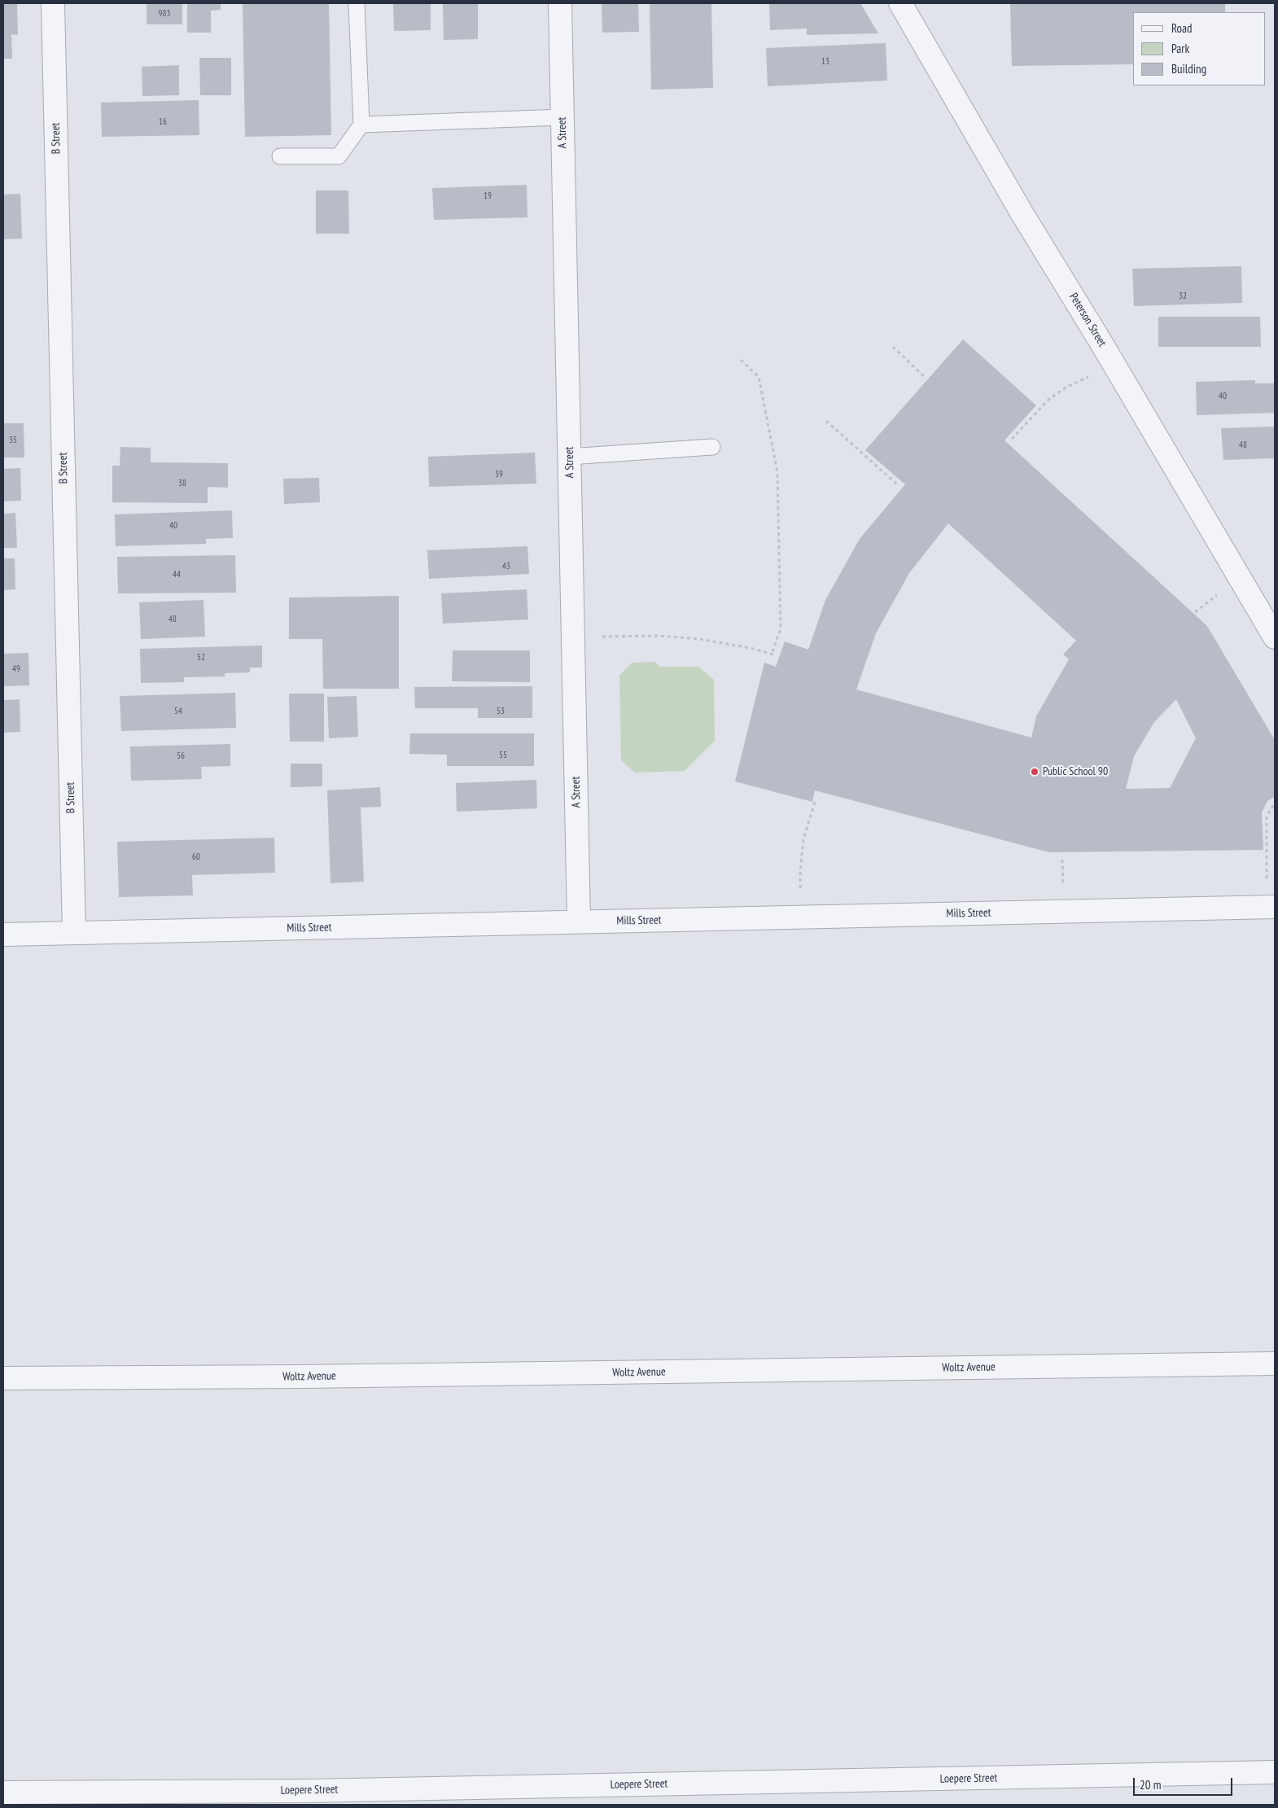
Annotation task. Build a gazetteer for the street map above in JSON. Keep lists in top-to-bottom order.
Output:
{
  "streets": {
    "street": [
      "A Street",
      "B Street",
      "Peterson Street",
      "Mills Street",
      "Woltz Avenue",
      "Loepere Street"
    ]
  },
  "crossings": [
    ["A Street", "Mills Street"],
    ["B Street", "Mills Street"]
  ],
  "places": ["Public School 90"],
  "house_numbers": [
    "983",
    "13",
    "16",
    "19",
    "32",
    "40",
    "35",
    "48",
    "39",
    "38",
    "40",
    "43",
    "44",
    "48",
    "52",
    "49",
    "54",
    "53",
    "55",
    "56",
    "60"
  ],
  "legend": ["Road", "Park", "Building"],
  "scale_bar": "20 m"
}
